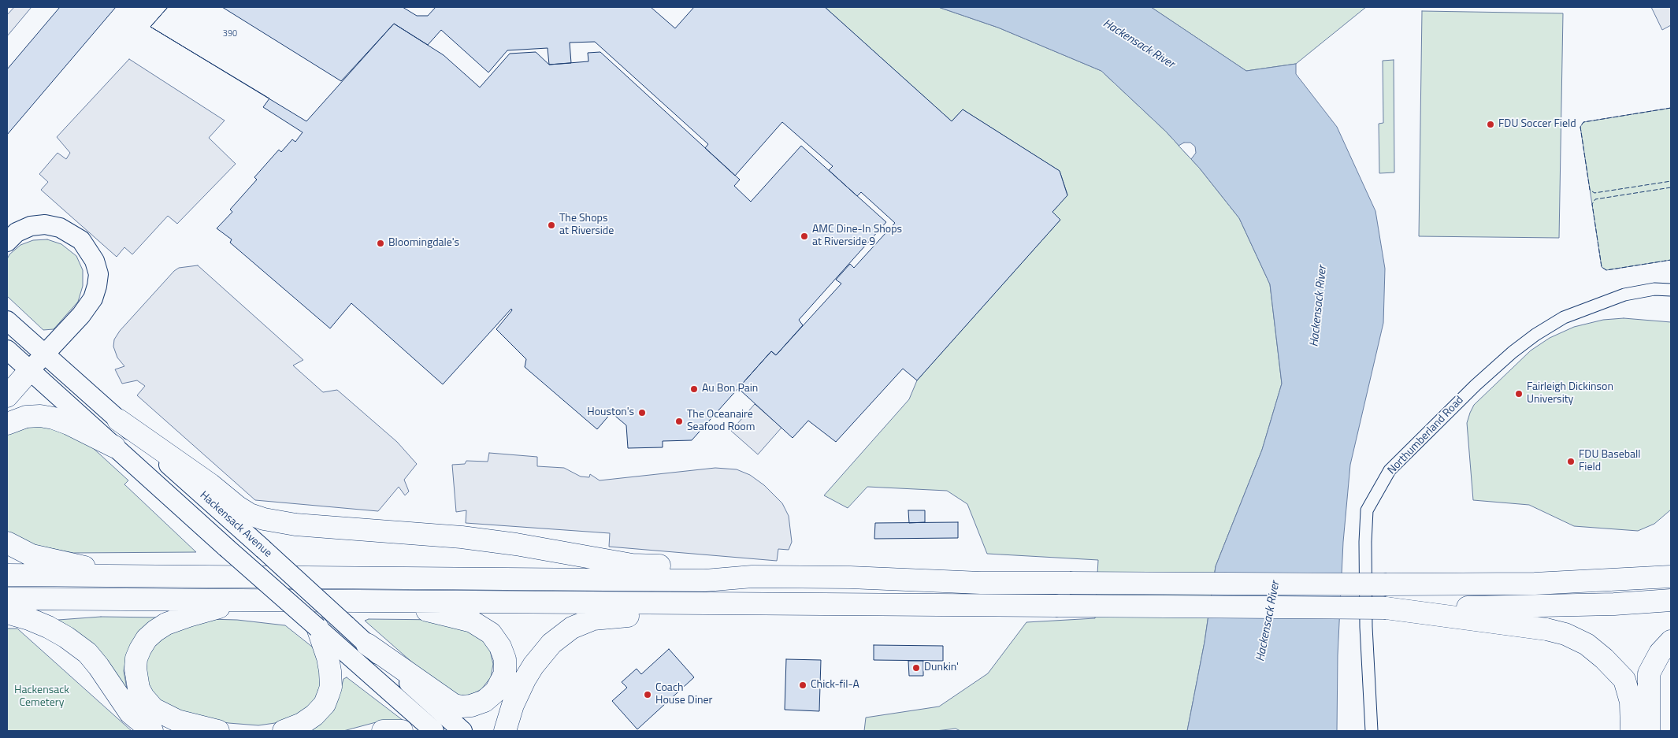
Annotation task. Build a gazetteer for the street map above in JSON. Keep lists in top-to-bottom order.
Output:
{
  "streets": {
    "main road": ["Hackensack Avenue"],
    "street": ["Northumberland Road"]
  },
  "water": ["Hackensack River"],
  "parks": ["Hackensack Cemetery"],
  "places": [
    "FDU Soccer Field",
    "The Shops at Riverside",
    "AMC Dine-In Shops at Riverside 9",
    "Bloomingdale's",
    "Au Bon Pain",
    "Fairleigh Dickinson University",
    "Houston's",
    "The Oceanaire Seafood Room",
    "FDU Baseball Field",
    "Dunkin'",
    "Chick-fil-A",
    "Coach House Diner"
  ],
  "house_numbers": ["390"]
}
